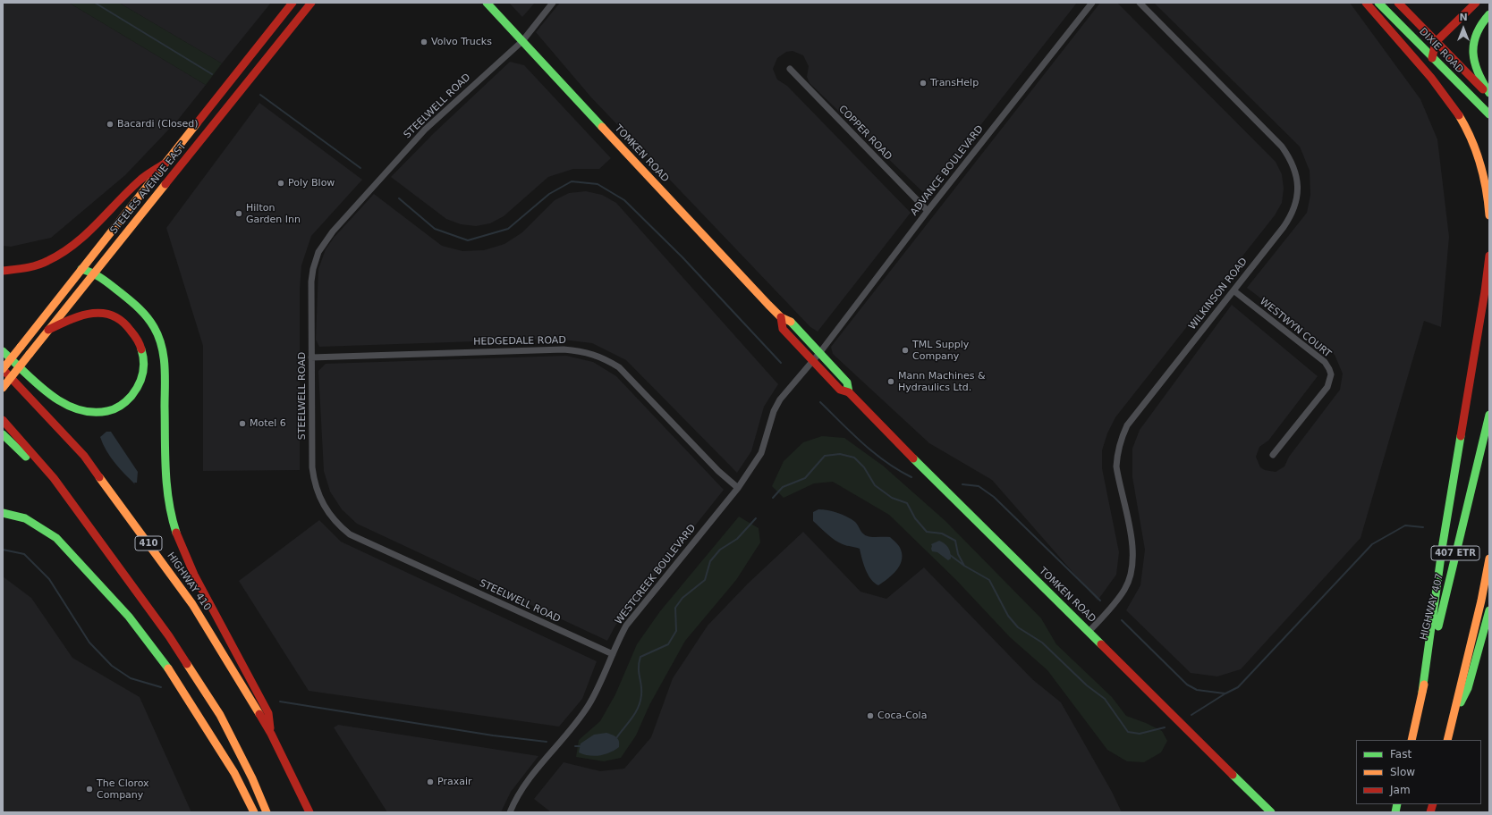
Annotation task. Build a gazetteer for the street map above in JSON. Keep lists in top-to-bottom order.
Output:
{
  "streets": {
    "main road": [
      "DIXIE ROAD",
      "TOMKEN ROAD",
      "STEELES AVENUE EAST",
      "410",
      "407 ETR",
      "HIGHWAY 410",
      "HIGHWAY 407"
    ],
    "street": [
      "STEELWELL ROAD",
      "COPPER ROAD",
      "ADVANCE BOULEVARD",
      "WILKINSON ROAD",
      "WESTWYN COURT",
      "HEDGEDALE ROAD",
      "WESTCREEK BOULEVARD"
    ]
  },
  "crossings": [
    ["STEELWELL ROAD", "TOMKEN ROAD"],
    ["STEELWELL ROAD", "HEDGEDALE ROAD"],
    ["STEELWELL ROAD", "WESTCREEK BOULEVARD"],
    ["COPPER ROAD", "ADVANCE BOULEVARD"],
    ["TOMKEN ROAD", "ADVANCE BOULEVARD"],
    ["TOMKEN ROAD", "WILKINSON ROAD"],
    ["TOMKEN ROAD", "WESTCREEK BOULEVARD"],
    ["ADVANCE BOULEVARD", "WESTCREEK BOULEVARD"],
    ["STEELES AVENUE EAST", "HIGHWAY 410"],
    ["WILKINSON ROAD", "WESTWYN COURT"],
    ["HEDGEDALE ROAD", "WESTCREEK BOULEVARD"]
  ],
  "places": [
    "Volvo Trucks",
    "TransHelp",
    "Bacardi (Closed)",
    "Poly Blow",
    "Hilton Garden Inn",
    "TML Supply Company",
    "Mann Machines & Hydraulics Ltd.",
    "Motel 6",
    "Coca-Cola",
    "Praxair",
    "The Clorox Company"
  ],
  "legend": ["Fast", "Slow", "Jam"],
  "north": "top"
}
